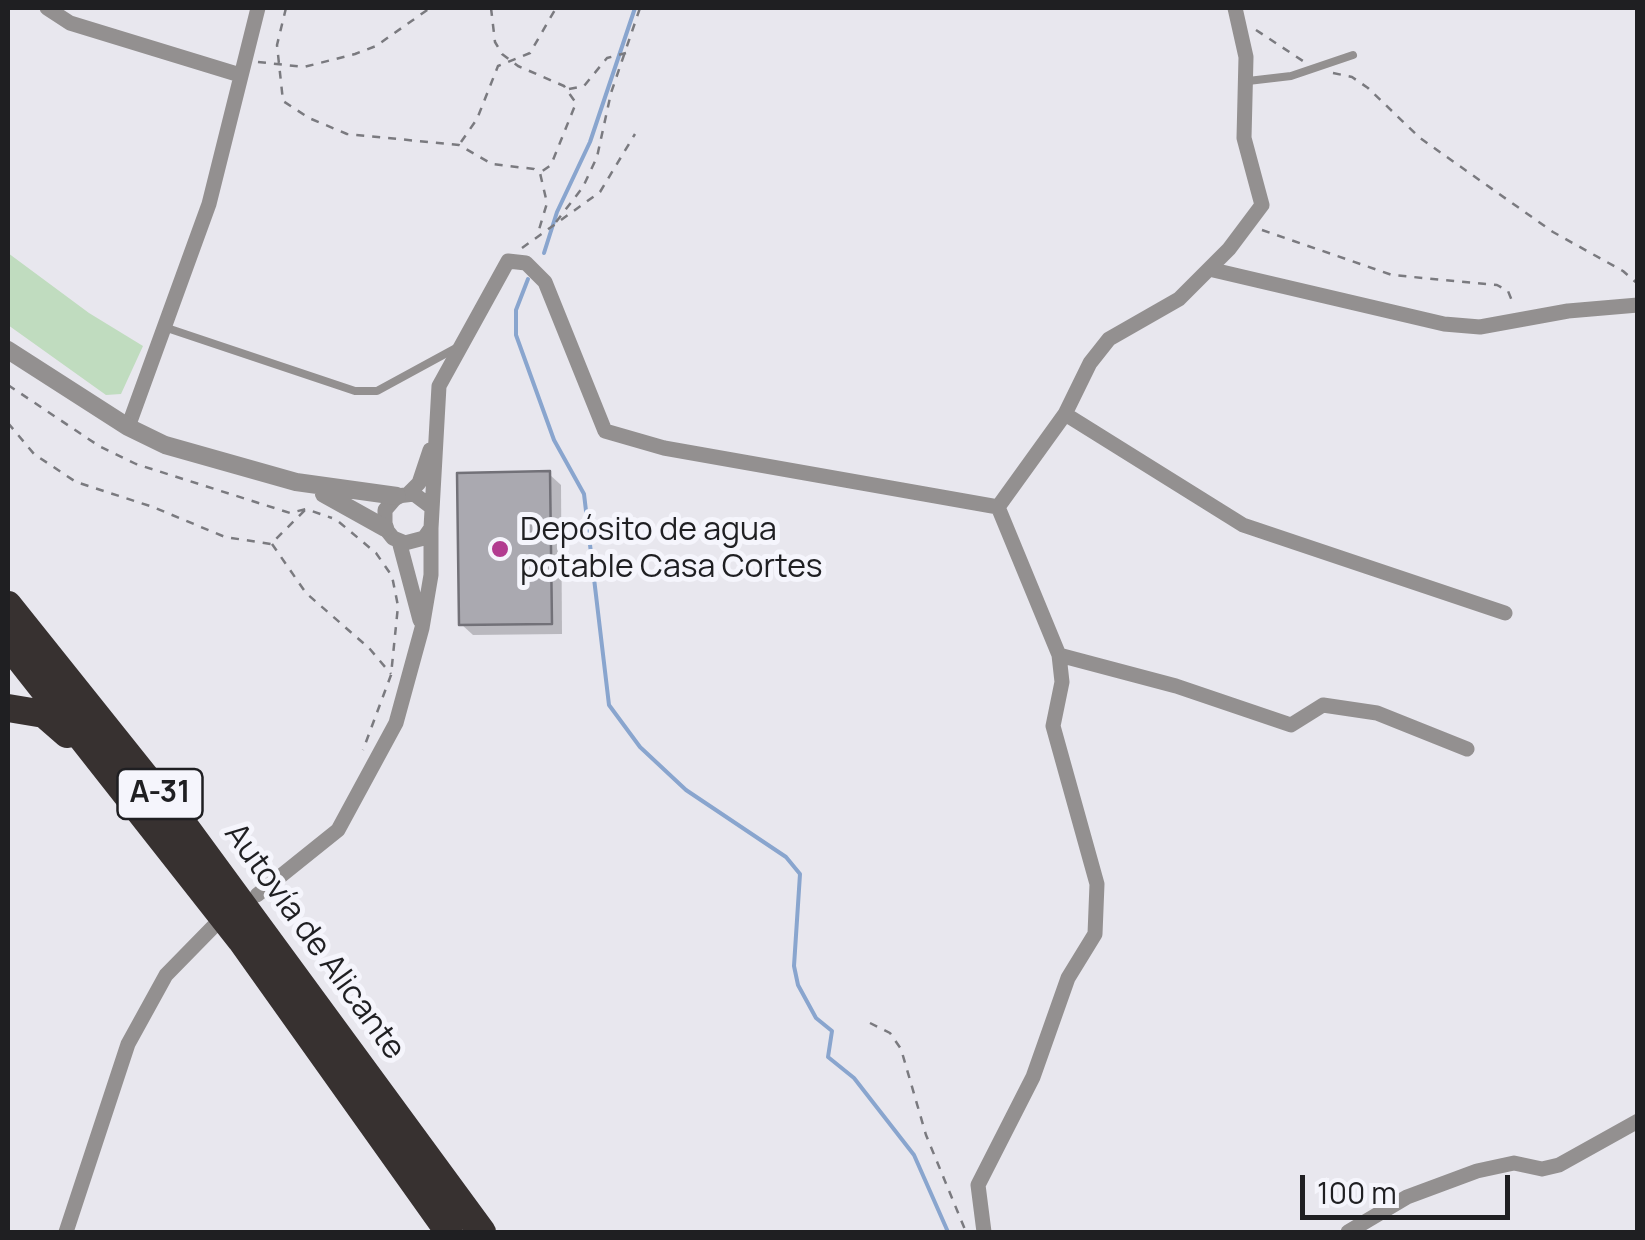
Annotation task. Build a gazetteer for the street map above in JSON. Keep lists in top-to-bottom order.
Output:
{
  "streets": {
    "highway": ["A-31", "Autovía de Alicante"]
  },
  "places": ["Depósito de agua potable Casa Cortes"],
  "scale_bar": "100 m"
}
